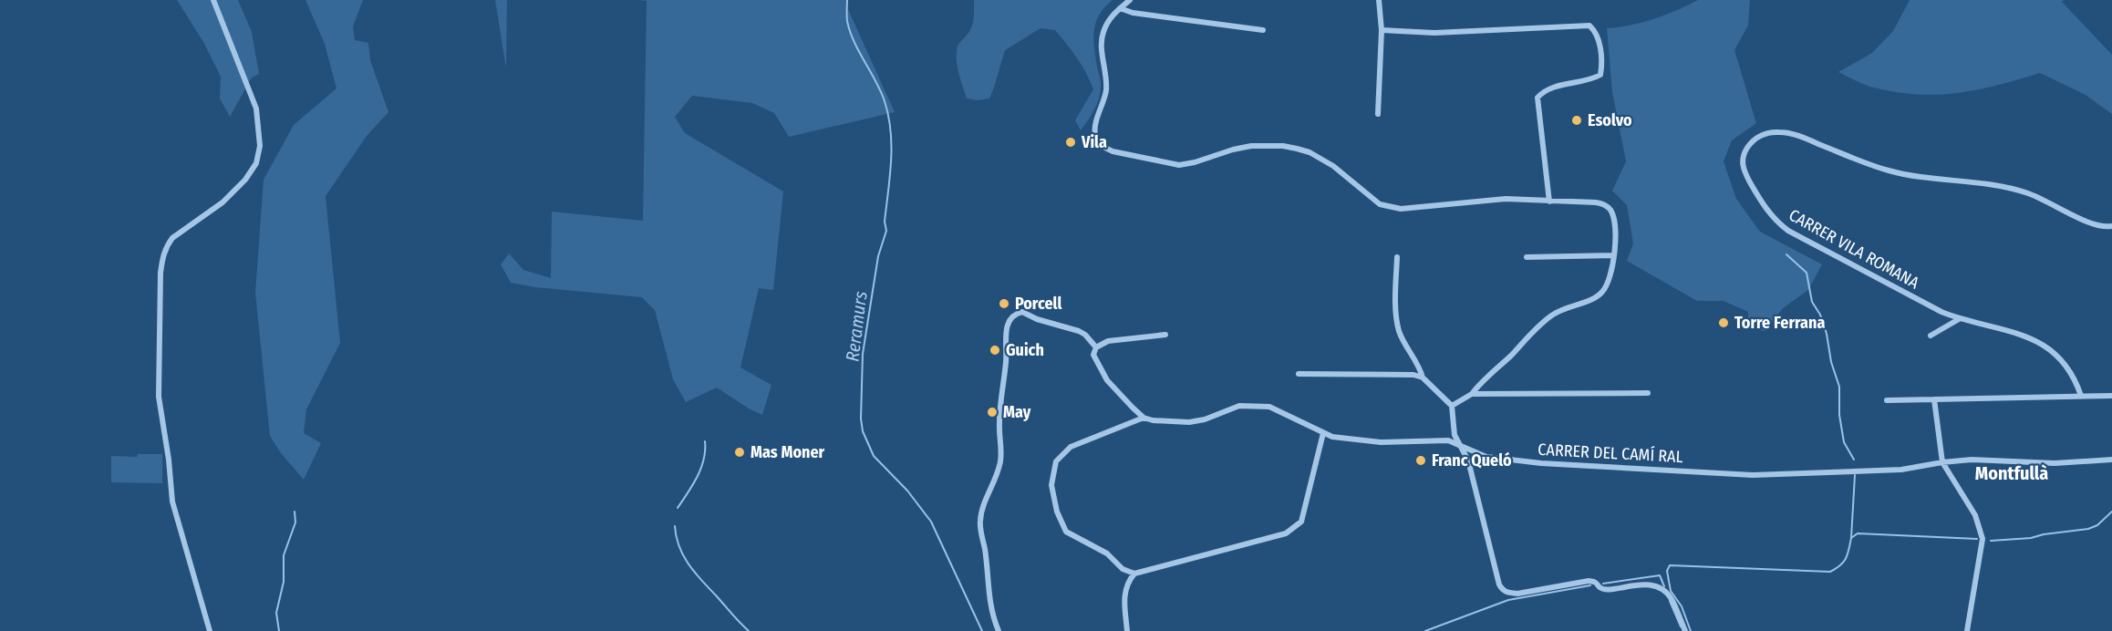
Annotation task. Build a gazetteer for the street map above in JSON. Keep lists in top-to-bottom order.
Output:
{
  "streets": {
    "street": ["CARRER VILA ROMANA", "CARRER DEL CAMÍ RAL"]
  },
  "districts": ["Montfullà"],
  "water": ["Reramurs"],
  "places": [
    "Esolvo",
    "Vila",
    "Porcell",
    "Torre Ferrana",
    "Guich",
    "May",
    "Mas Moner",
    "Franc Queló"
  ]
}
